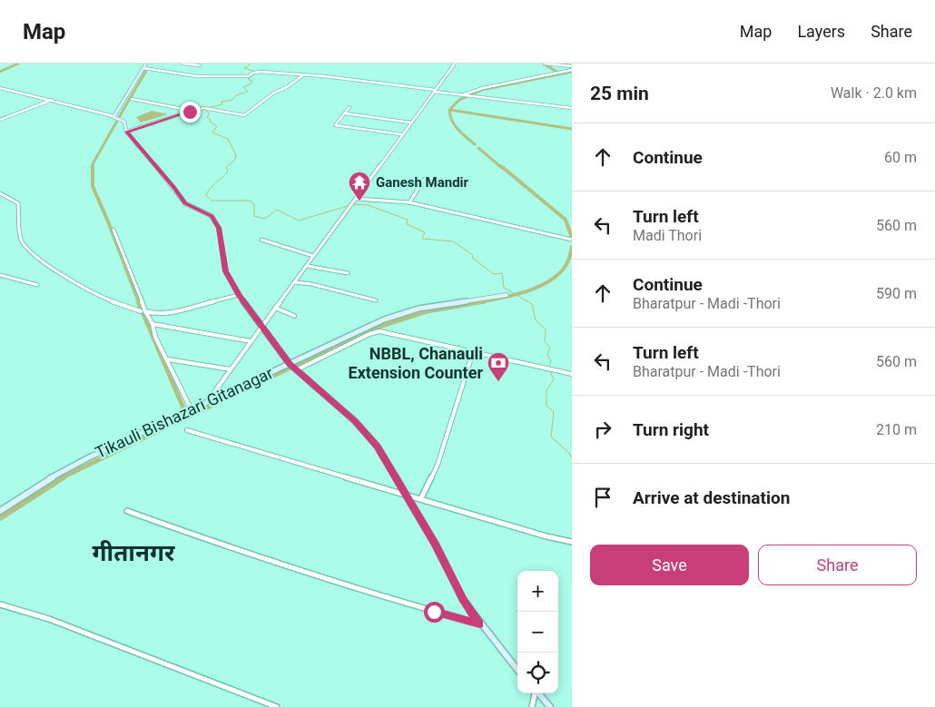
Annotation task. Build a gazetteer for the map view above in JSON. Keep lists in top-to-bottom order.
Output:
{
  "streets": {
    "main road": ["Tikauli Bishazari Gitanagar"]
  },
  "districts": ["गीतानगर"],
  "places": {
    "temple": ["Ganesh Mandir"],
    "bank": ["NBBL, Chanauli Extension Counter"]
  },
  "page": {
    "header": "Map",
    "nav": ["Map", "Layers", "Share"],
    "heading": ["25 min", "Walk · 2.0 km"],
    "list": [
      ["Continue", "60 m"],
      ["Turn left", "Madi Thori", "560 m"],
      ["Continue", "Bharatpur - Madi -Thori", "590 m"],
      ["Turn left", "Bharatpur - Madi -Thori", "560 m"],
      ["Turn right", "210 m"],
      "Arrive at destination"
    ],
    "buttons": ["Save", "Share"],
    "map_buttons": ["+", "−"]
  }
}
